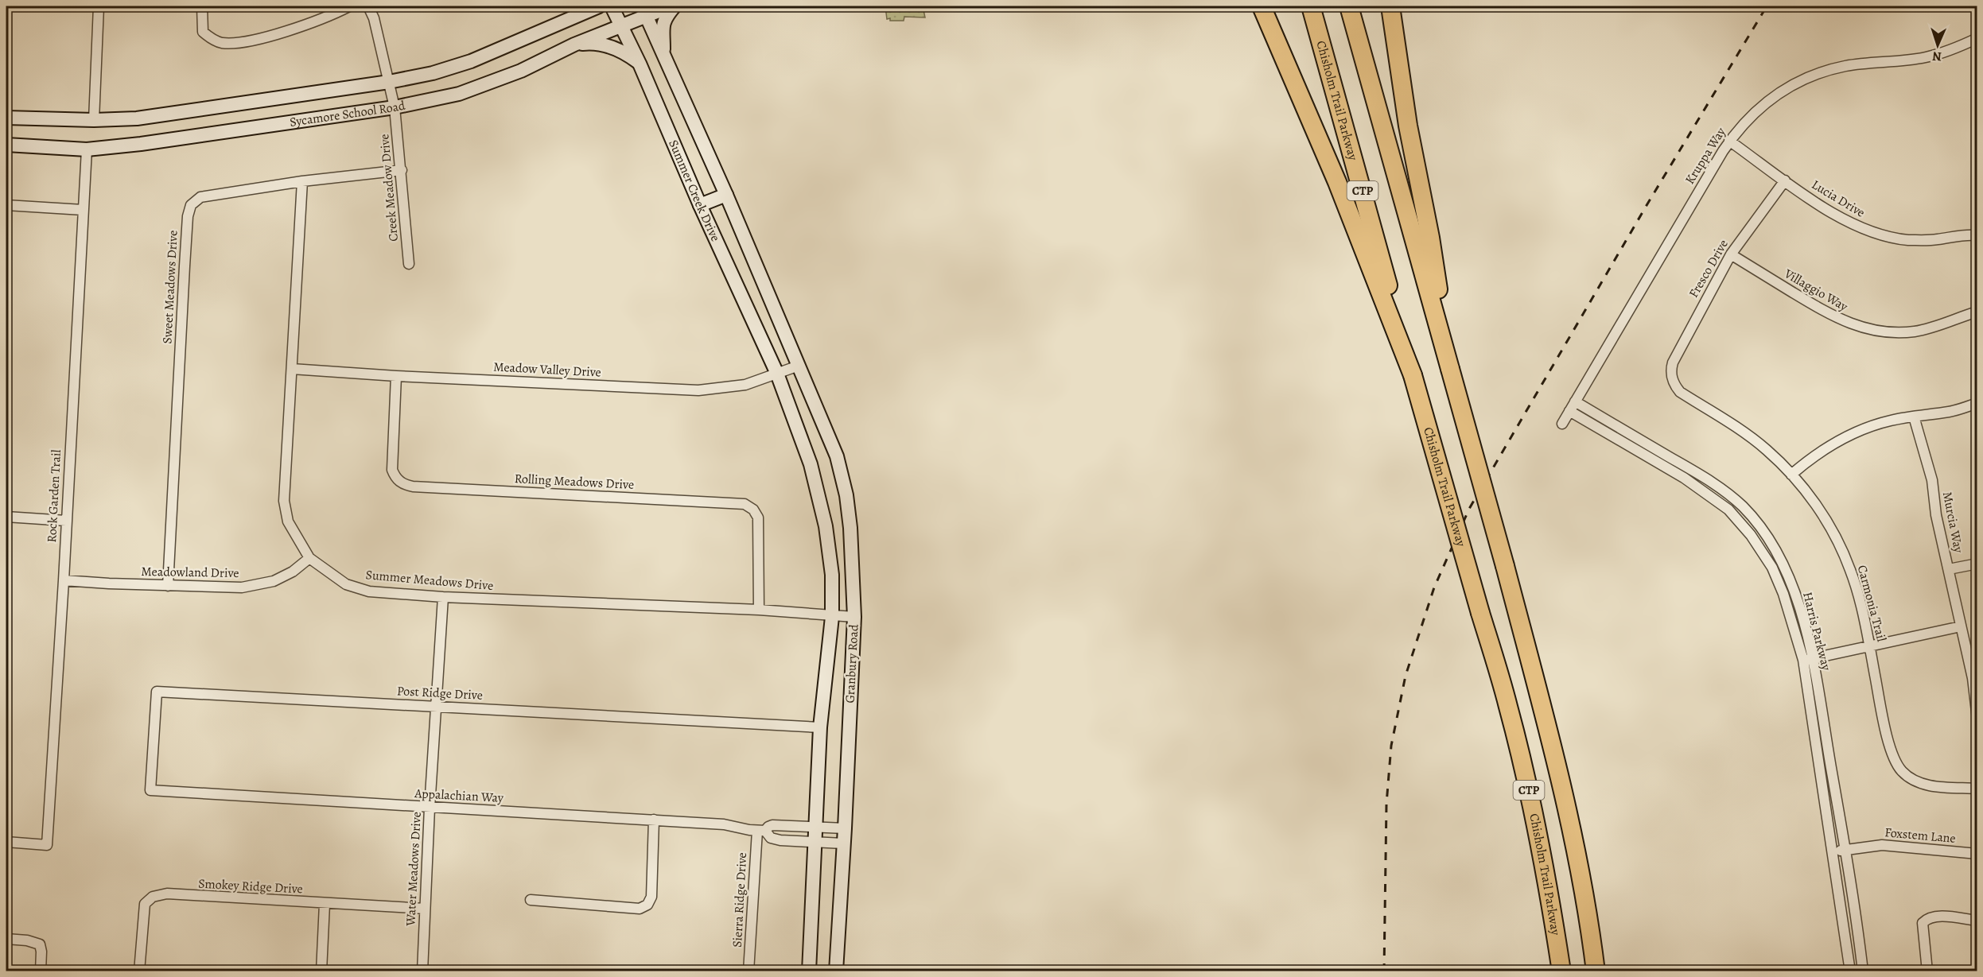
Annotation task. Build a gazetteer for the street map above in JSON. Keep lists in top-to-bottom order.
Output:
{
  "streets": {
    "highway": ["Chisholm Trail Parkway", "CTP"],
    "main road": ["Sycamore School Road", "Summer Creek Drive", "Granbury Road"],
    "street": [
      "Kruppa Way",
      "Creek Meadow Drive",
      "Lucia Drive",
      "Fresco Drive",
      "Sweet Meadows Drive",
      "Villaggio Way",
      "Meadow Valley Drive",
      "Rolling Meadows Drive",
      "Rock Garden Trail",
      "Murcia Way",
      "Meadowland Drive",
      "Summer Meadows Drive",
      "Carmonia Trail",
      "Harris Parkway",
      "Post Ridge Drive",
      "Appalachian Way",
      "Foxstem Lane",
      "Water Meadows Drive",
      "Smokey Ridge Drive",
      "Sierra Ridge Drive"
    ]
  },
  "crossings": [
    ["Sycamore School Road", "Creek Meadow Drive"],
    ["Sycamore School Road", "Summer Creek Drive"],
    ["Sycamore School Road", "Rock Garden Trail"],
    ["Kruppa Way", "Lucia Drive"],
    ["Kruppa Way", "Harris Parkway"],
    ["Creek Meadow Drive", "Sweet Meadows Drive"],
    ["Summer Creek Drive", "Meadow Valley Drive"],
    ["Summer Creek Drive", "Granbury Road"],
    ["Lucia Drive", "Fresco Drive"],
    ["Fresco Drive", "Villaggio Way"],
    ["Fresco Drive", "Carmonia Trail"],
    ["Sweet Meadows Drive", "Meadowland Drive"],
    ["Sweet Meadows Drive", "Summer Meadows Drive"],
    ["Meadow Valley Drive", "Rolling Meadows Drive"],
    ["Meadow Valley Drive", "Summer Meadows Drive"],
    ["Meadow Valley Drive", "Granbury Road"],
    ["Rolling Meadows Drive", "Summer Meadows Drive"],
    ["Rock Garden Trail", "Meadowland Drive"],
    ["Meadowland Drive", "Summer Meadows Drive"],
    ["Summer Meadows Drive", "Granbury Road"],
    ["Summer Meadows Drive", "Water Meadows Drive"],
    ["Harris Parkway", "Foxstem Lane"],
    ["Granbury Road", "Post Ridge Drive"],
    ["Granbury Road", "Appalachian Way"],
    ["Post Ridge Drive", "Appalachian Way"],
    ["Post Ridge Drive", "Water Meadows Drive"],
    ["Appalachian Way", "Water Meadows Drive"],
    ["Appalachian Way", "Sierra Ridge Drive"],
    ["Water Meadows Drive", "Smokey Ridge Drive"]
  ],
  "north": "bottom"
}
